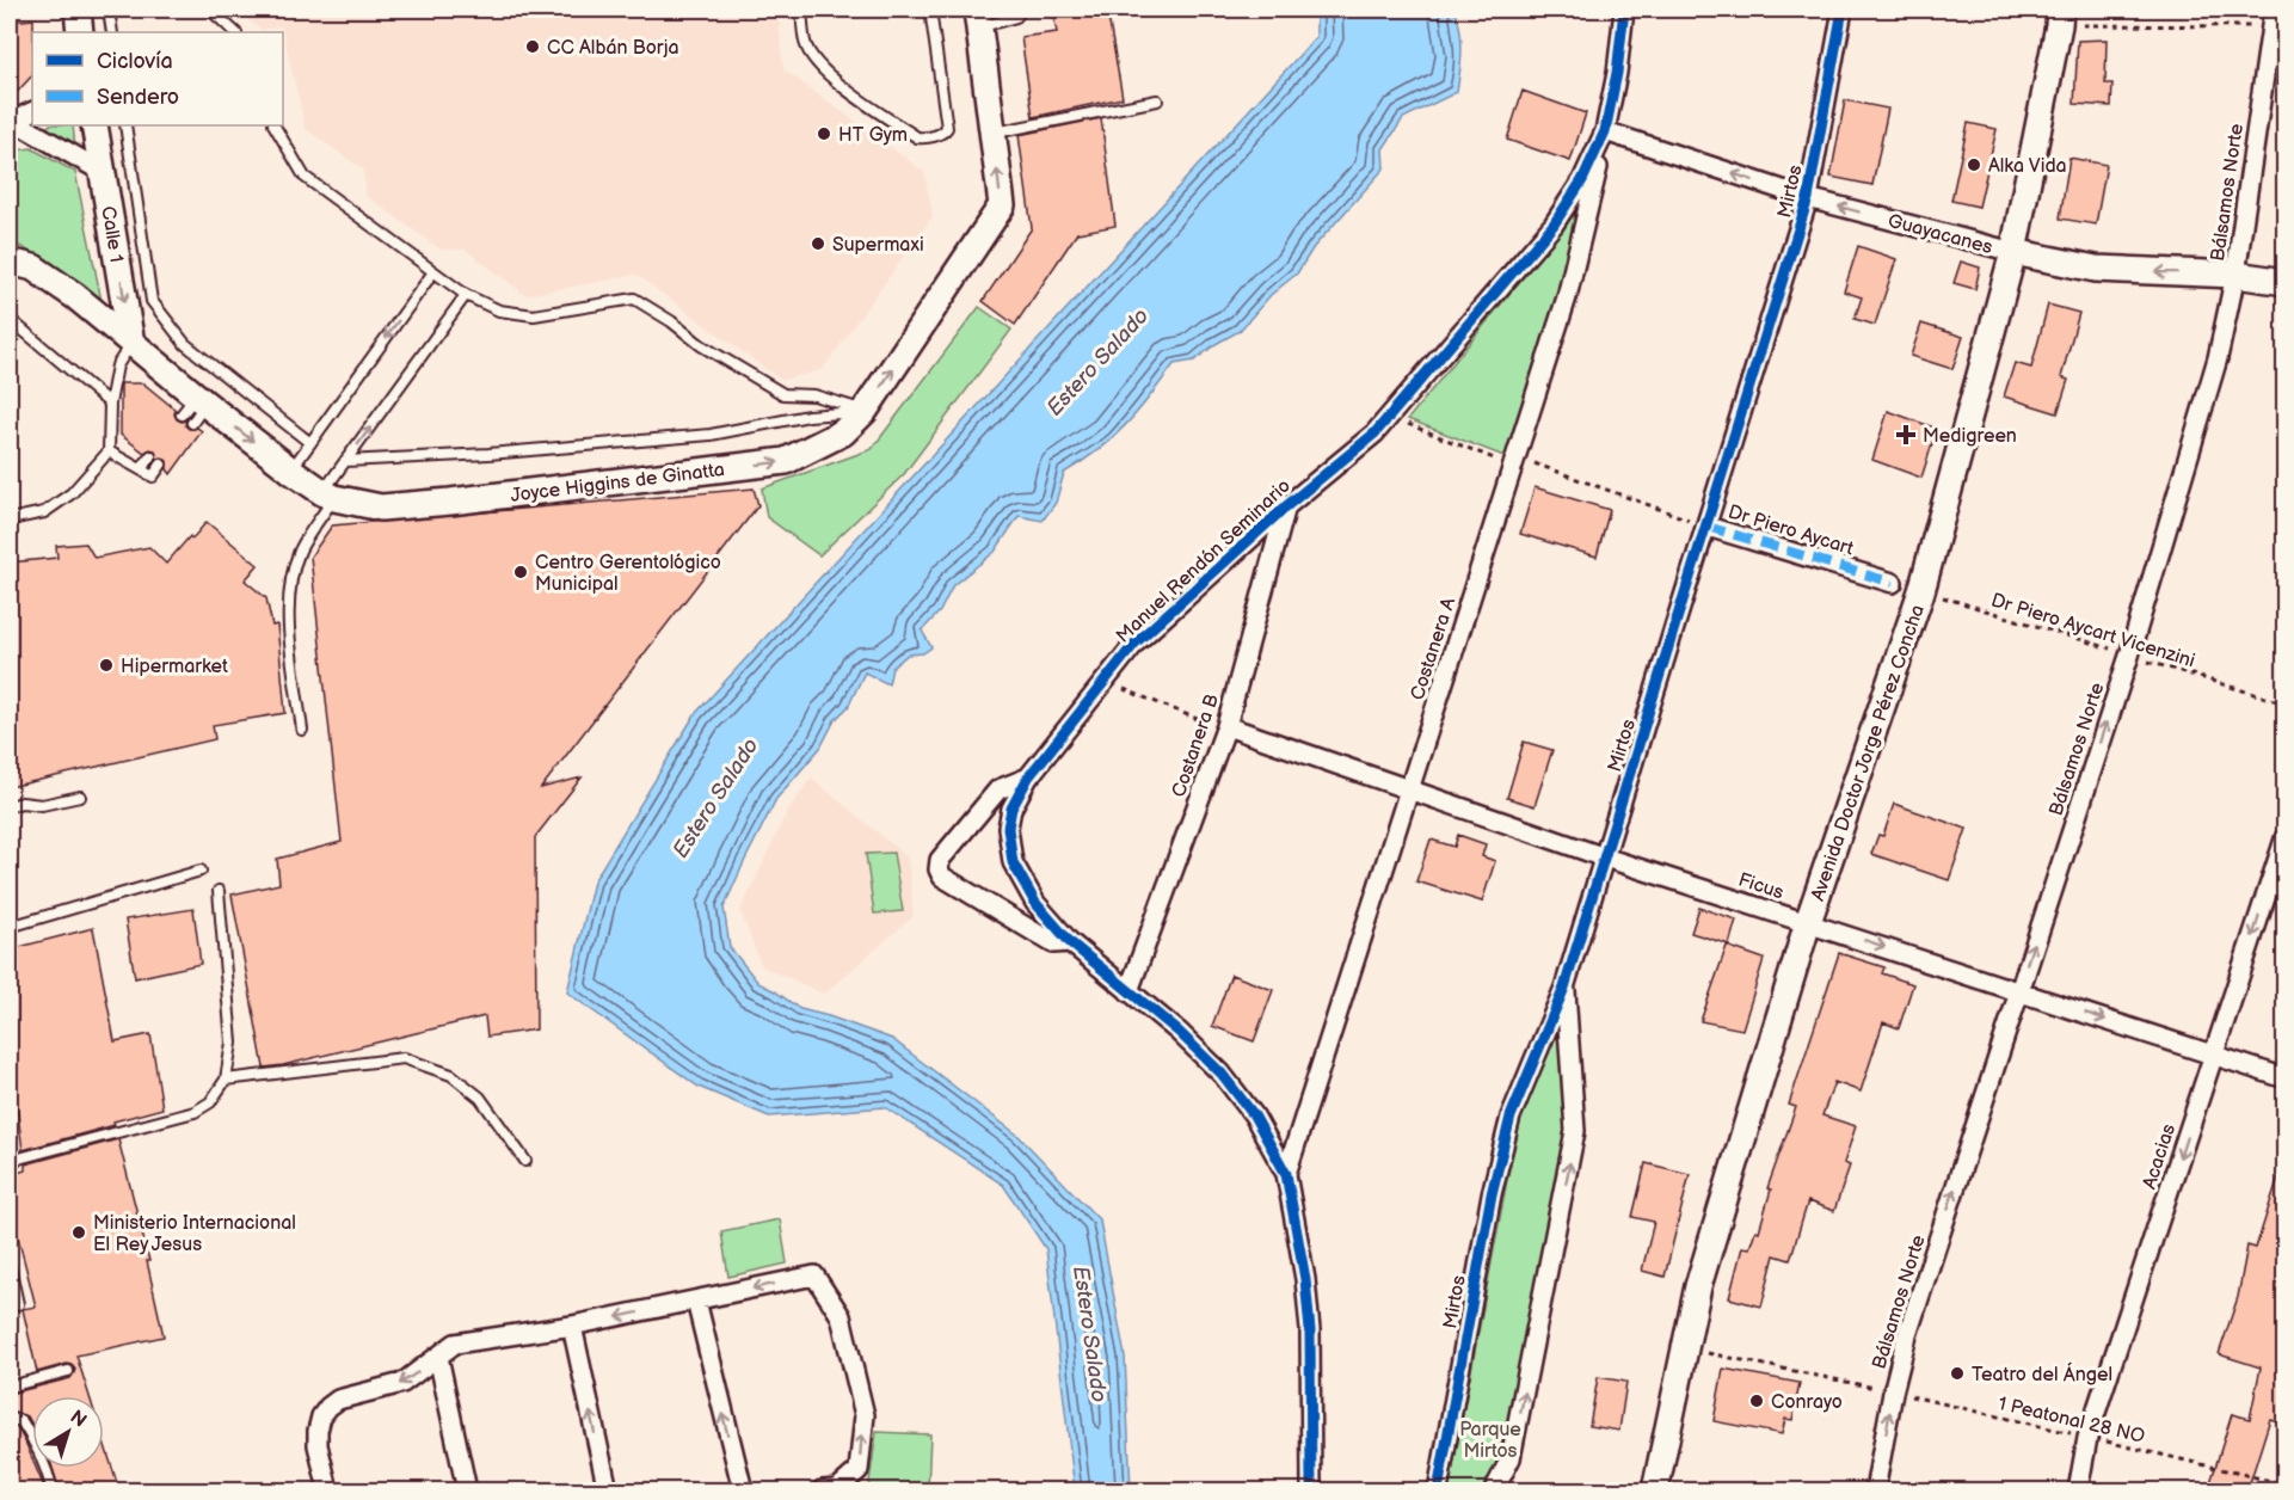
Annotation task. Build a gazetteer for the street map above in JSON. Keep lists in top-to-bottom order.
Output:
{
  "streets": {
    "street": [
      "Mirtos",
      "Bálsamos Norte",
      "Guayacanes",
      "Calle 1",
      "Joyce Higgins de Ginatta",
      "Dr Piero Aycart",
      "Manuel Rendón Seminario",
      "Costanera A",
      "Costanera B",
      "Avenida Doctor Jorge Pérez Concha",
      "Ficus",
      "Acacias"
    ],
    "path": ["Dr Piero Aycart Vicenzini", "1 Peatonal 28 NO"]
  },
  "crossings": [
    ["Mirtos", "Guayacanes"],
    ["Mirtos", "Dr Piero Aycart"],
    ["Mirtos", "Ficus"],
    ["Bálsamos Norte", "Guayacanes"],
    ["Bálsamos Norte", "Dr Piero Aycart Vicenzini"],
    ["Bálsamos Norte", "Ficus"],
    ["Bálsamos Norte", "1 Peatonal 28 NO"],
    ["Guayacanes", "Manuel Rendón Seminario"],
    ["Guayacanes", "Costanera A"],
    ["Guayacanes", "Avenida Doctor Jorge Pérez Concha"],
    ["Calle 1", "Joyce Higgins de Ginatta"],
    ["Dr Piero Aycart", "Manuel Rendón Seminario"],
    ["Dr Piero Aycart", "Costanera A"],
    ["Manuel Rendón Seminario", "Costanera A"],
    ["Manuel Rendón Seminario", "Costanera B"],
    ["Dr Piero Aycart Vicenzini", "Avenida Doctor Jorge Pérez Concha"],
    ["Costanera A", "Ficus"],
    ["Costanera B", "Ficus"],
    ["Avenida Doctor Jorge Pérez Concha", "Ficus"],
    ["Avenida Doctor Jorge Pérez Concha", "1 Peatonal 28 NO"],
    ["Ficus", "Acacias"],
    ["Acacias", "1 Peatonal 28 NO"]
  ],
  "one_way": [
    "Bálsamos Norte",
    "Guayacanes",
    "Calle 1",
    "Ficus",
    "Acacias"
  ],
  "water": ["Estero Salado"],
  "parks": ["Parque Mirtos"],
  "places": {
    "other": [
      "CC Albán Borja",
      "HT Gym",
      "Alka Vida",
      "Supermaxi",
      "Centro Gerentológico Municipal",
      "Hipermarket",
      "Ministerio Internacional El Rey Jesus",
      "Teatro del Ángel",
      "Conrayo"
    ],
    "health": ["Medigreen"]
  },
  "legend": ["Ciclovía", "Sendero"],
  "north": "top right"
}
